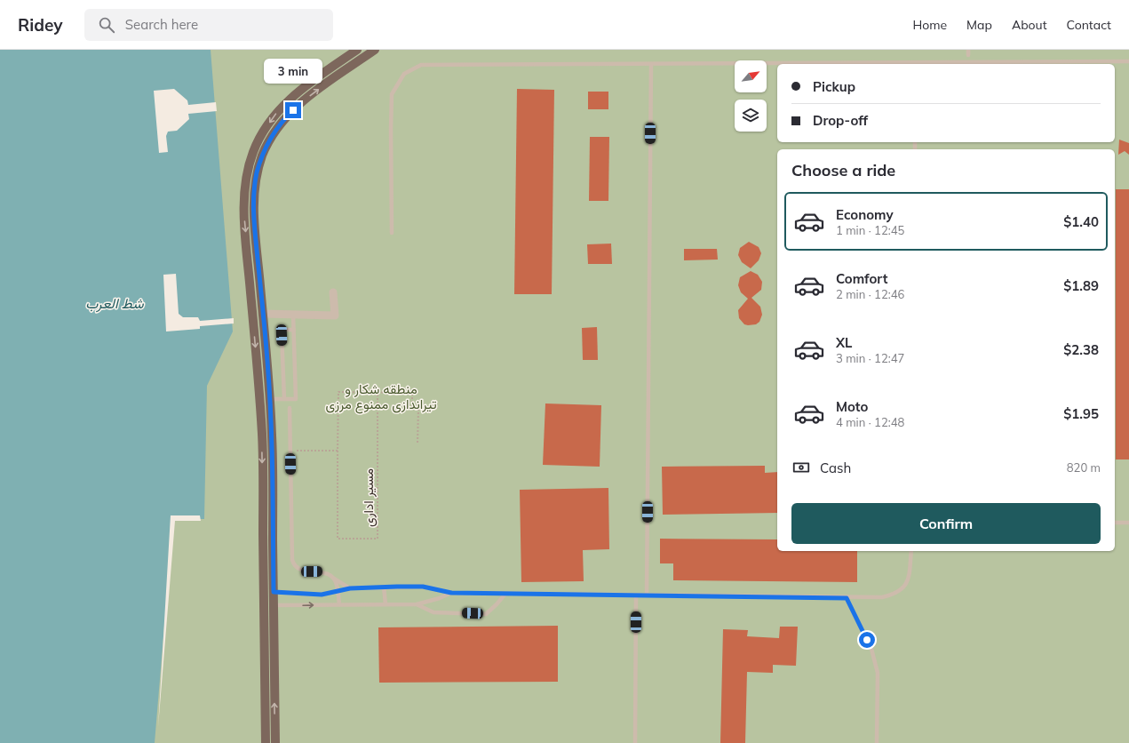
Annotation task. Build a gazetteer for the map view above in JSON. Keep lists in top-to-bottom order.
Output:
{
  "streets": {
    "path": ["مسیر اداری"]
  },
  "water": ["شط العرب"],
  "parks": ["منطقه شکار و تیراندازی ممنوع مرزی"],
  "north": "top right",
  "page": {
    "header": "Ridey",
    "search": "Search here",
    "nav": [
      "Home",
      "Map",
      "About",
      "Contact"
    ],
    "bubble": "3 min",
    "banner": ["Pickup", "Drop-off"],
    "heading": "Choose a ride",
    "list": [
      {
        "name": "Economy",
        "note": "1 min · 12:45",
        "value": "$1.40"
      },
      {
        "name": "Comfort",
        "note": "2 min · 12:46",
        "value": "$1.89"
      },
      {
        "name": "XL",
        "note": "3 min · 12:47",
        "value": "$2.38"
      },
      {
        "name": "Moto",
        "note": "4 min · 12:48",
        "value": "$1.95"
      }
    ],
    "pay": ["Cash", "820 m"],
    "buttons": "Confirm"
  }
}
